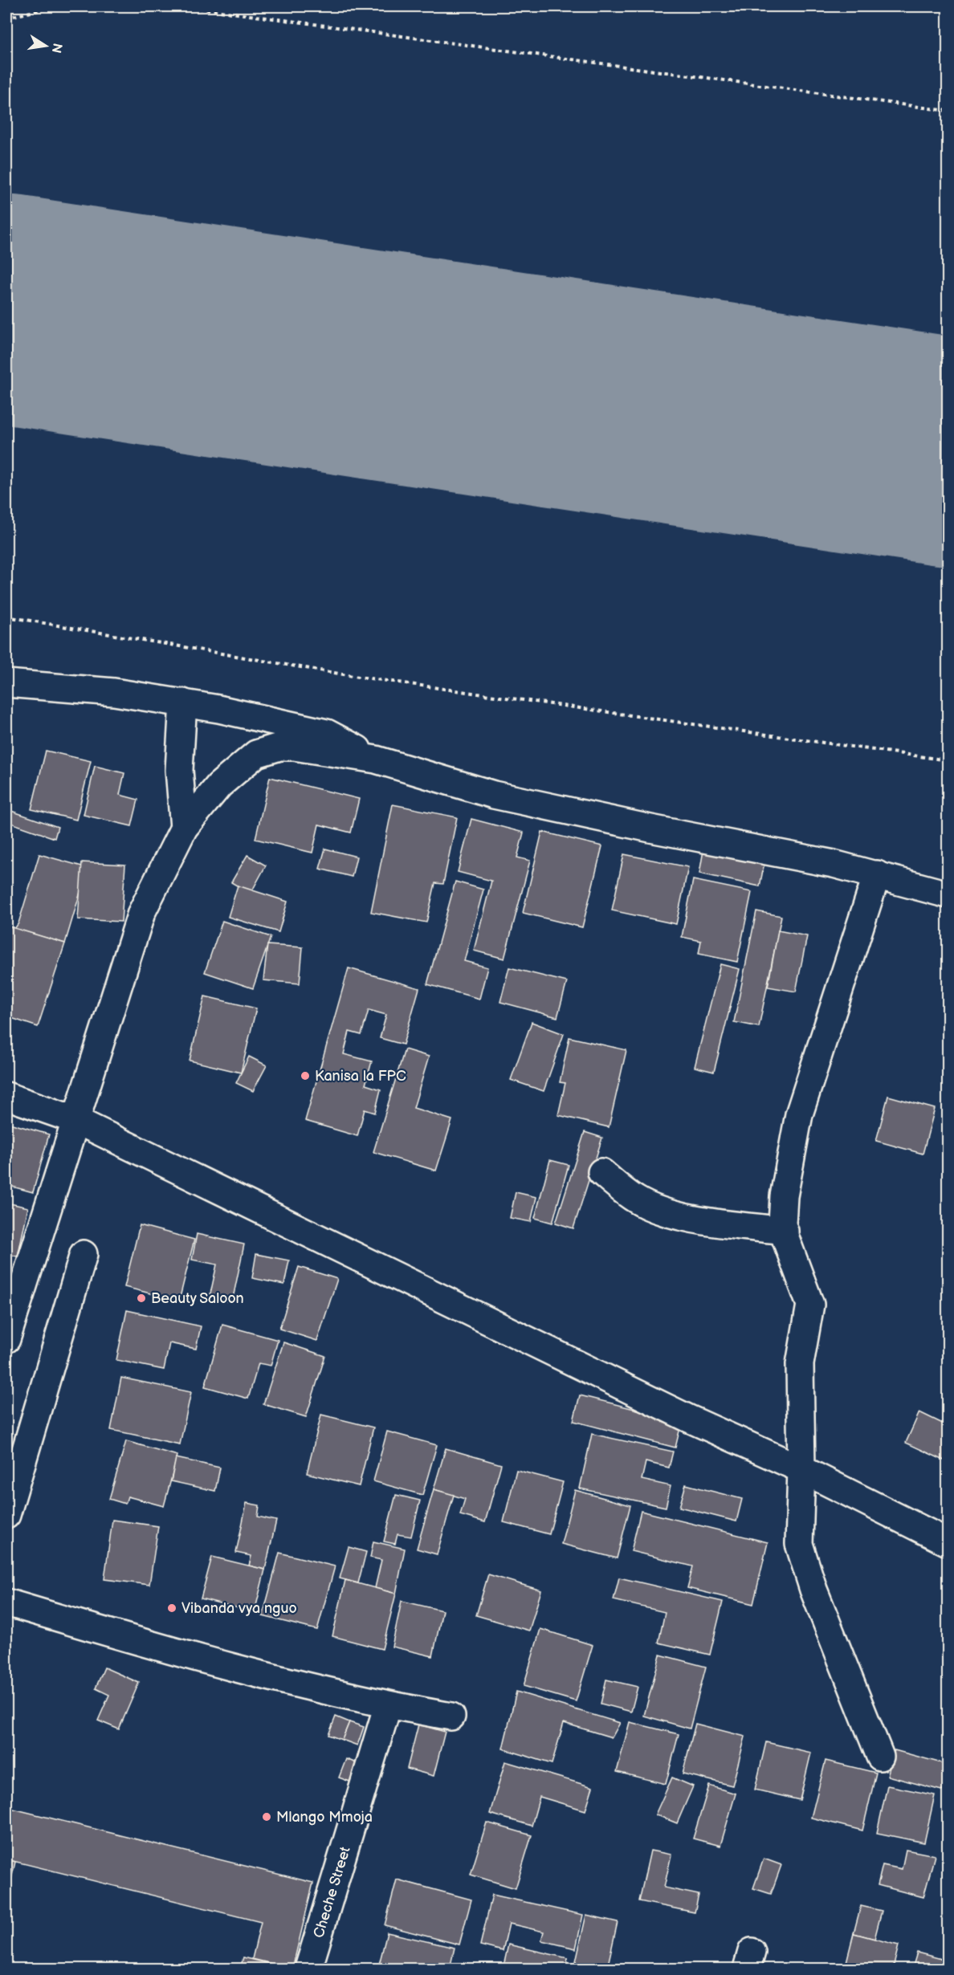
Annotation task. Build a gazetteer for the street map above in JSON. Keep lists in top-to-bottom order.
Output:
{
  "streets": {
    "street": ["Cheche Street"]
  },
  "places": [
    "Kanisa la FPC",
    "Beauty Saloon",
    "Vibanda vya nguo",
    "Mlango Mmoja"
  ],
  "north": "right"
}
